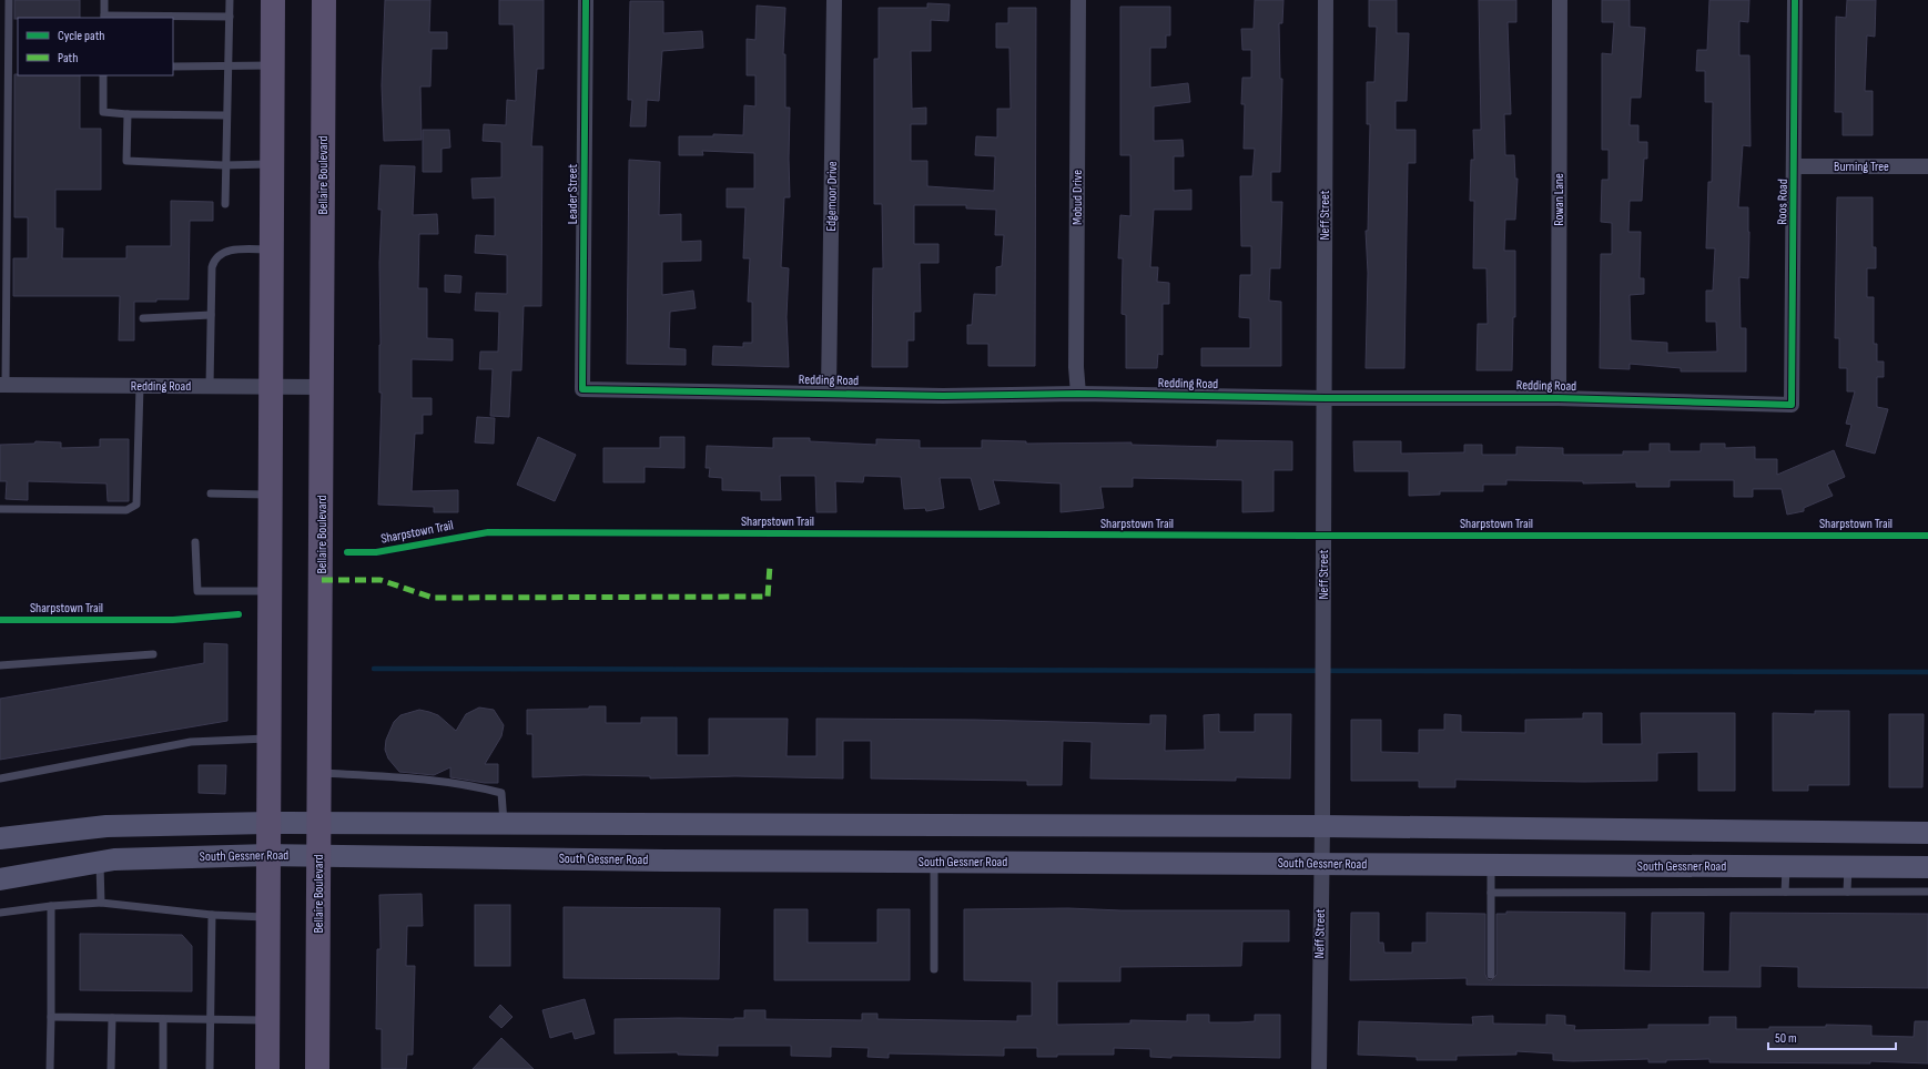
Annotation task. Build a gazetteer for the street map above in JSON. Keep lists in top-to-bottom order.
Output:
{
  "streets": {
    "main road": ["Bellaire Boulevard", "South Gessner Road"],
    "street": [
      "Burning Tree",
      "Leader Street",
      "Edgemoor Drive",
      "Mobud Drive",
      "Rowan Lane",
      "Roos Road",
      "Neff Street",
      "Redding Road"
    ],
    "cycle path": ["Sharpstown Trail"]
  },
  "crossings": [
    ["Burning Tree", "Roos Road"],
    ["Bellaire Boulevard", "Redding Road"],
    ["Bellaire Boulevard", "South Gessner Road"],
    ["Leader Street", "Redding Road"],
    ["Edgemoor Drive", "Redding Road"],
    ["Mobud Drive", "Redding Road"],
    ["Rowan Lane", "Redding Road"],
    ["Roos Road", "Redding Road"],
    ["Neff Street", "Redding Road"],
    ["Neff Street", "South Gessner Road"]
  ],
  "legend": ["Cycle path", "Path"],
  "scale_bar": "50 m"
}
